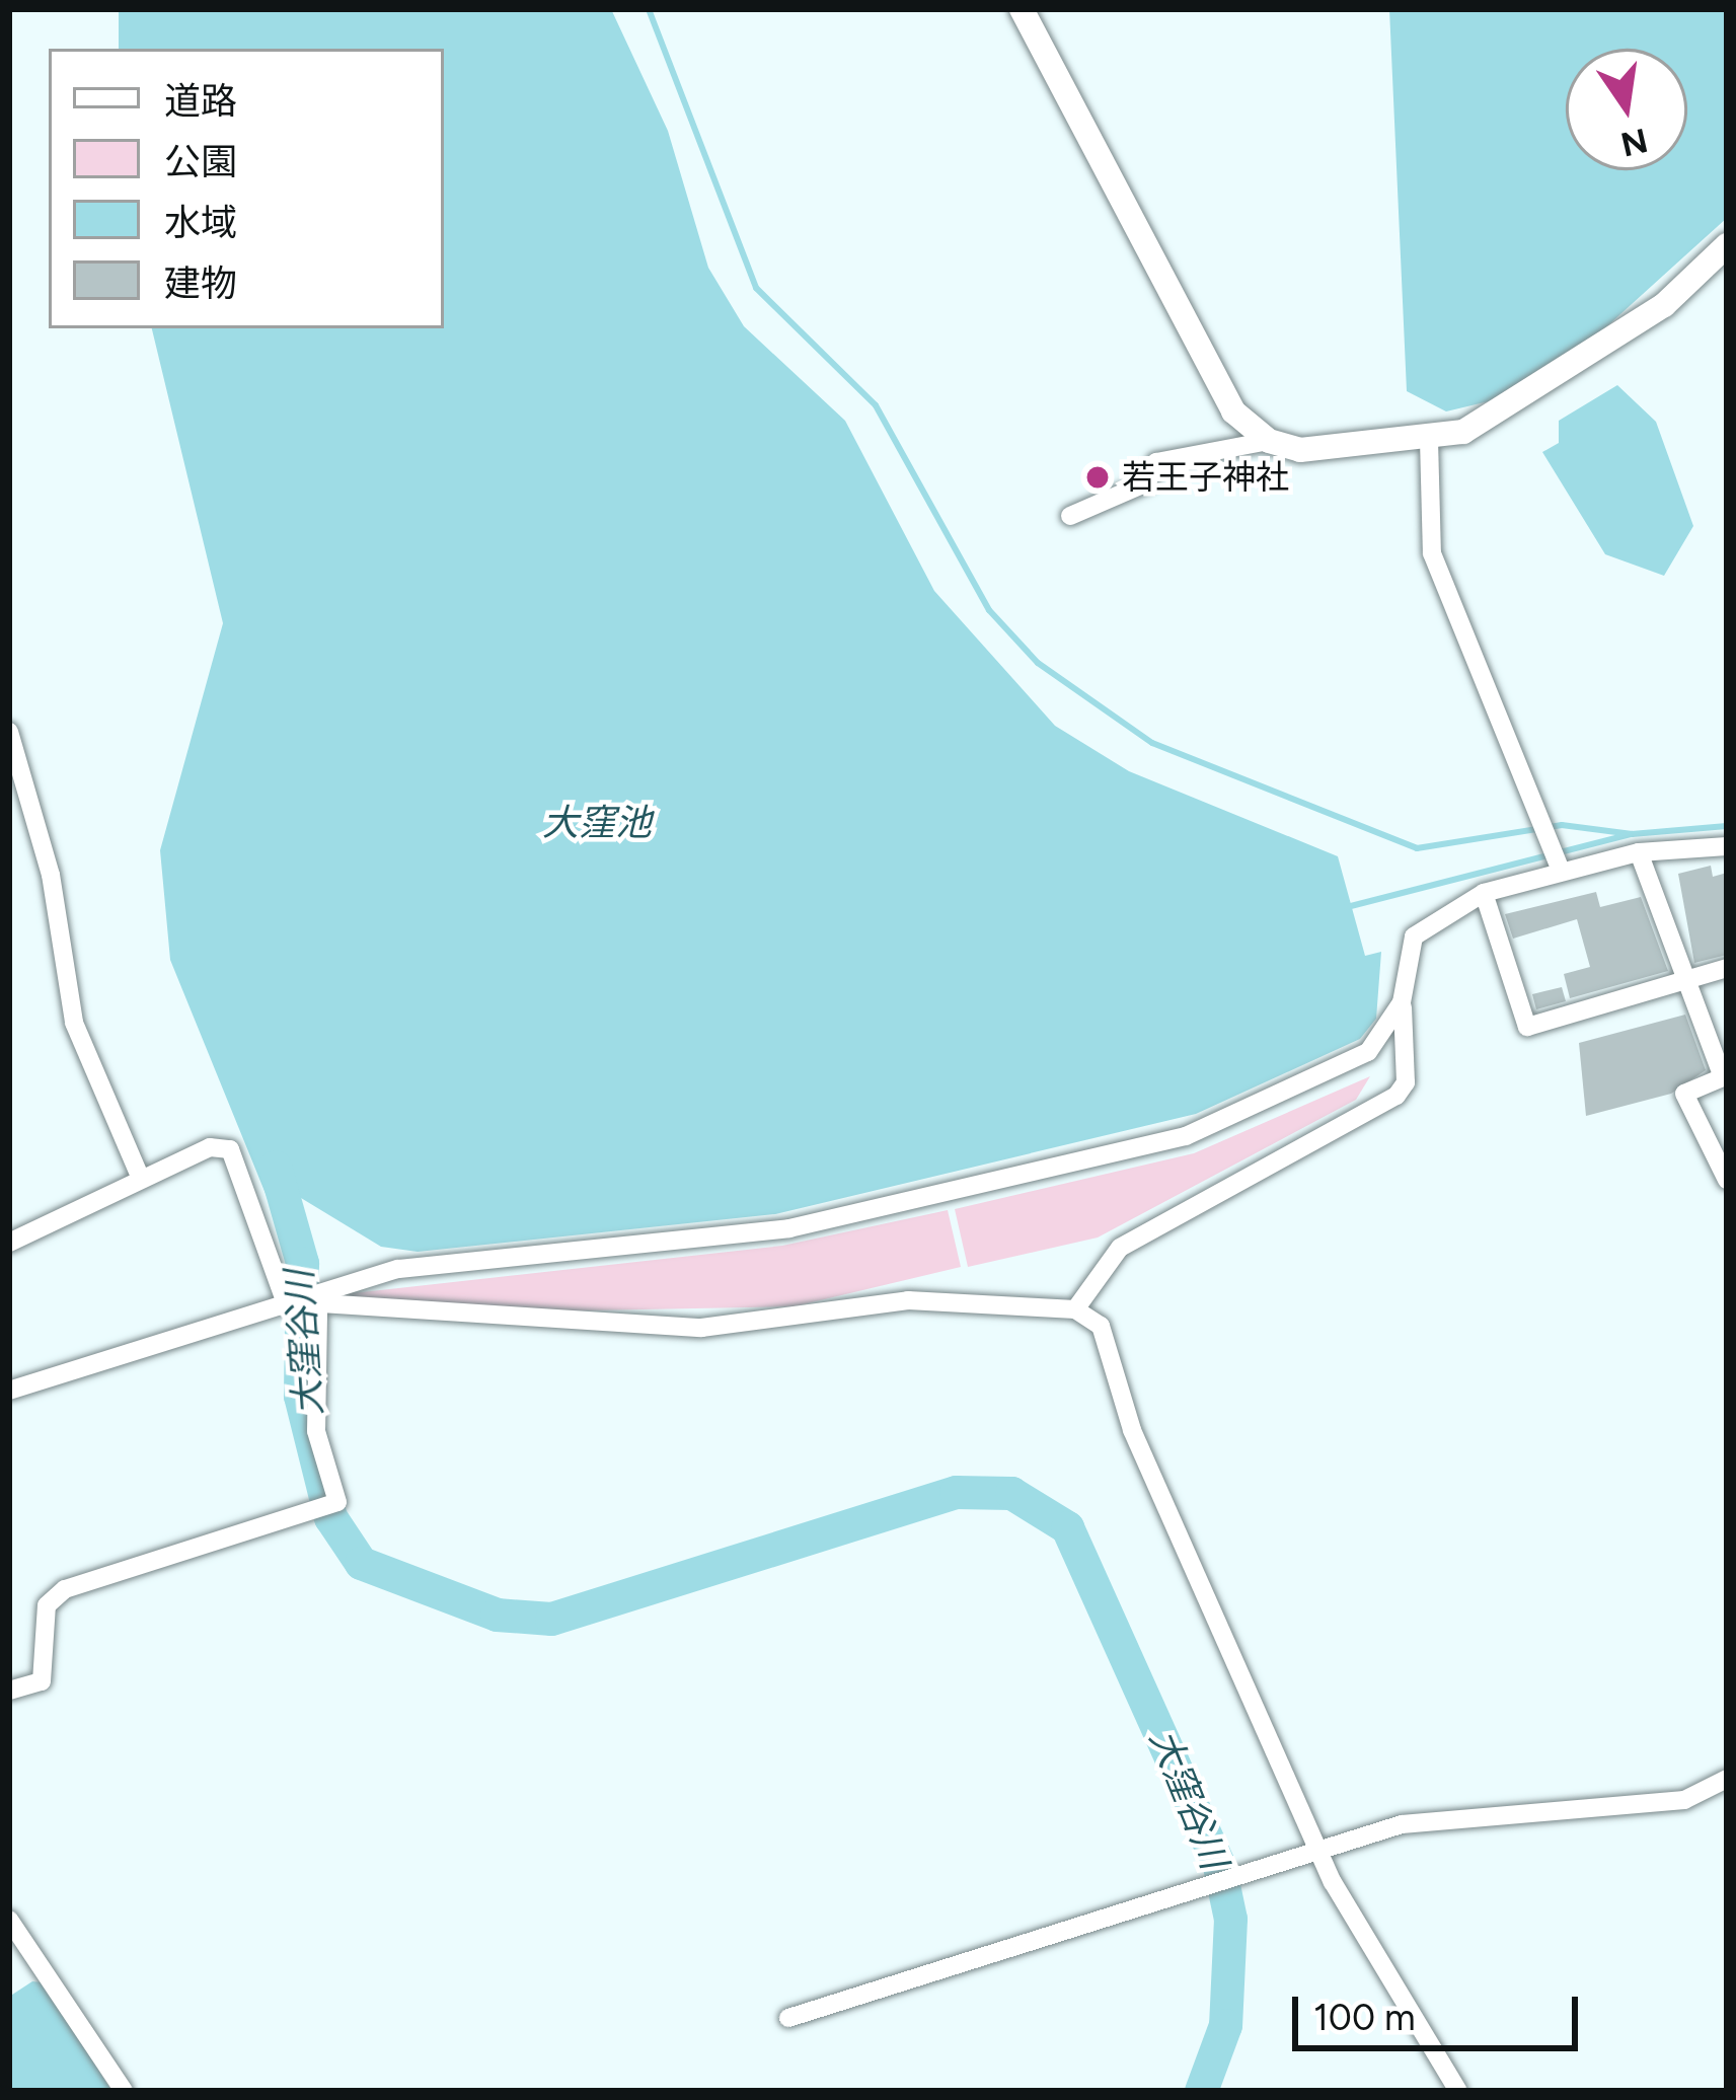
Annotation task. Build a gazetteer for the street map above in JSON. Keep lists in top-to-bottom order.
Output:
{
  "water": ["大窪池", "大窪谷川"],
  "places": ["若王子神社"],
  "legend": [
    "道路",
    "公園",
    "水域",
    "建物"
  ],
  "scale_bar": "100 m",
  "north": "bottom"
}
